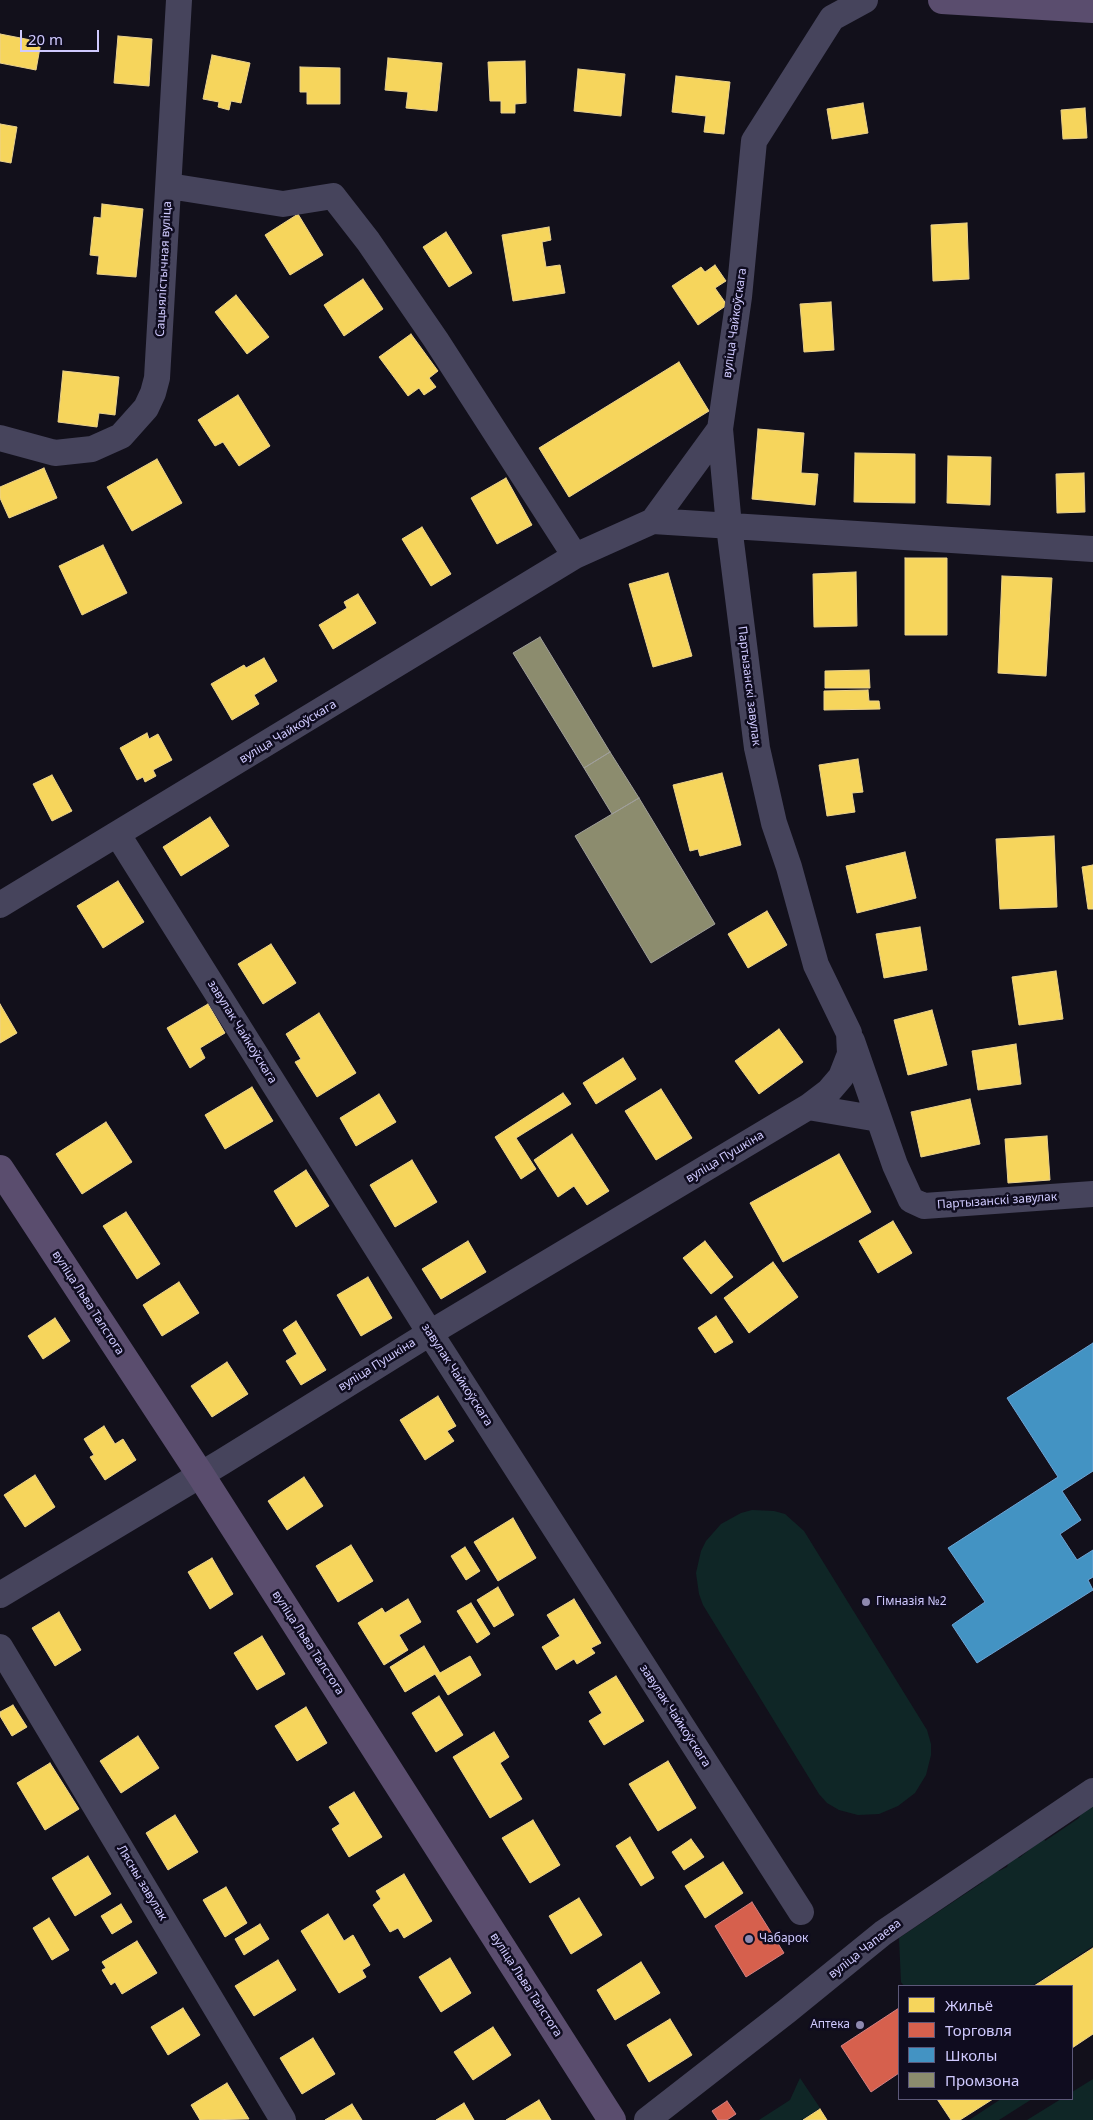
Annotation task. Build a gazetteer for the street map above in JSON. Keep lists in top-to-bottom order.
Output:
{
  "streets": {
    "main road": ["вуліца Льва Талстога"],
    "street": [
      "Сацыялістычная вуліца",
      "вуліца Чайкоўскага",
      "Партызанскі завулак",
      "завулак Чайкоўскага",
      "вуліца Пушкіна",
      "Лясны завулак",
      "вуліца Чапаева"
    ]
  },
  "crossings": [
    ["вуліца Чайкоўскага", "Партызанскі завулак"],
    ["вуліца Чайкоўскага", "завулак Чайкоўскага"],
    ["Партызанскі завулак", "вуліца Пушкіна"],
    ["завулак Чайкоўскага", "вуліца Пушкіна"],
    ["вуліца Пушкіна", "вуліца Льва Талстога"]
  ],
  "places": ["Гімназія №2", "Чабарок", "Аптека"],
  "legend": [
    "Жильё",
    "Торговля",
    "Школы",
    "Промзона"
  ],
  "scale_bar": "20 m"
}
